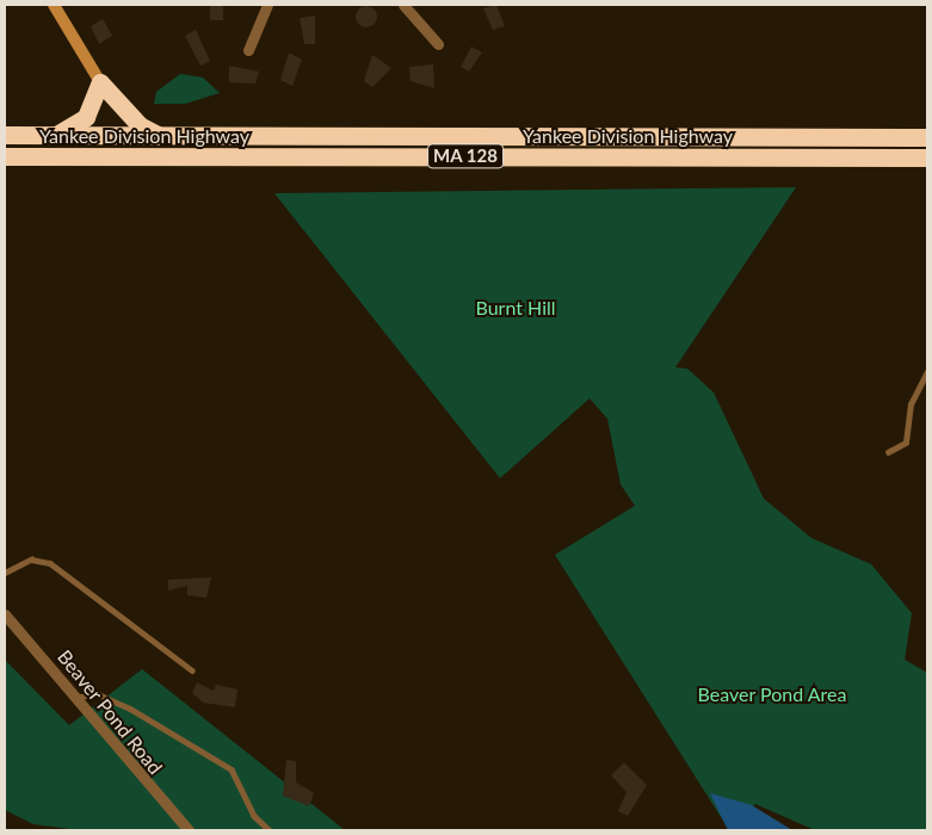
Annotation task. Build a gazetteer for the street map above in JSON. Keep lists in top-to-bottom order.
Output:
{
  "streets": {
    "highway": ["Yankee Division Highway", "MA 128"],
    "street": ["Beaver Pond Road"]
  },
  "parks": ["Burnt Hill", "Beaver Pond Area"]
}
